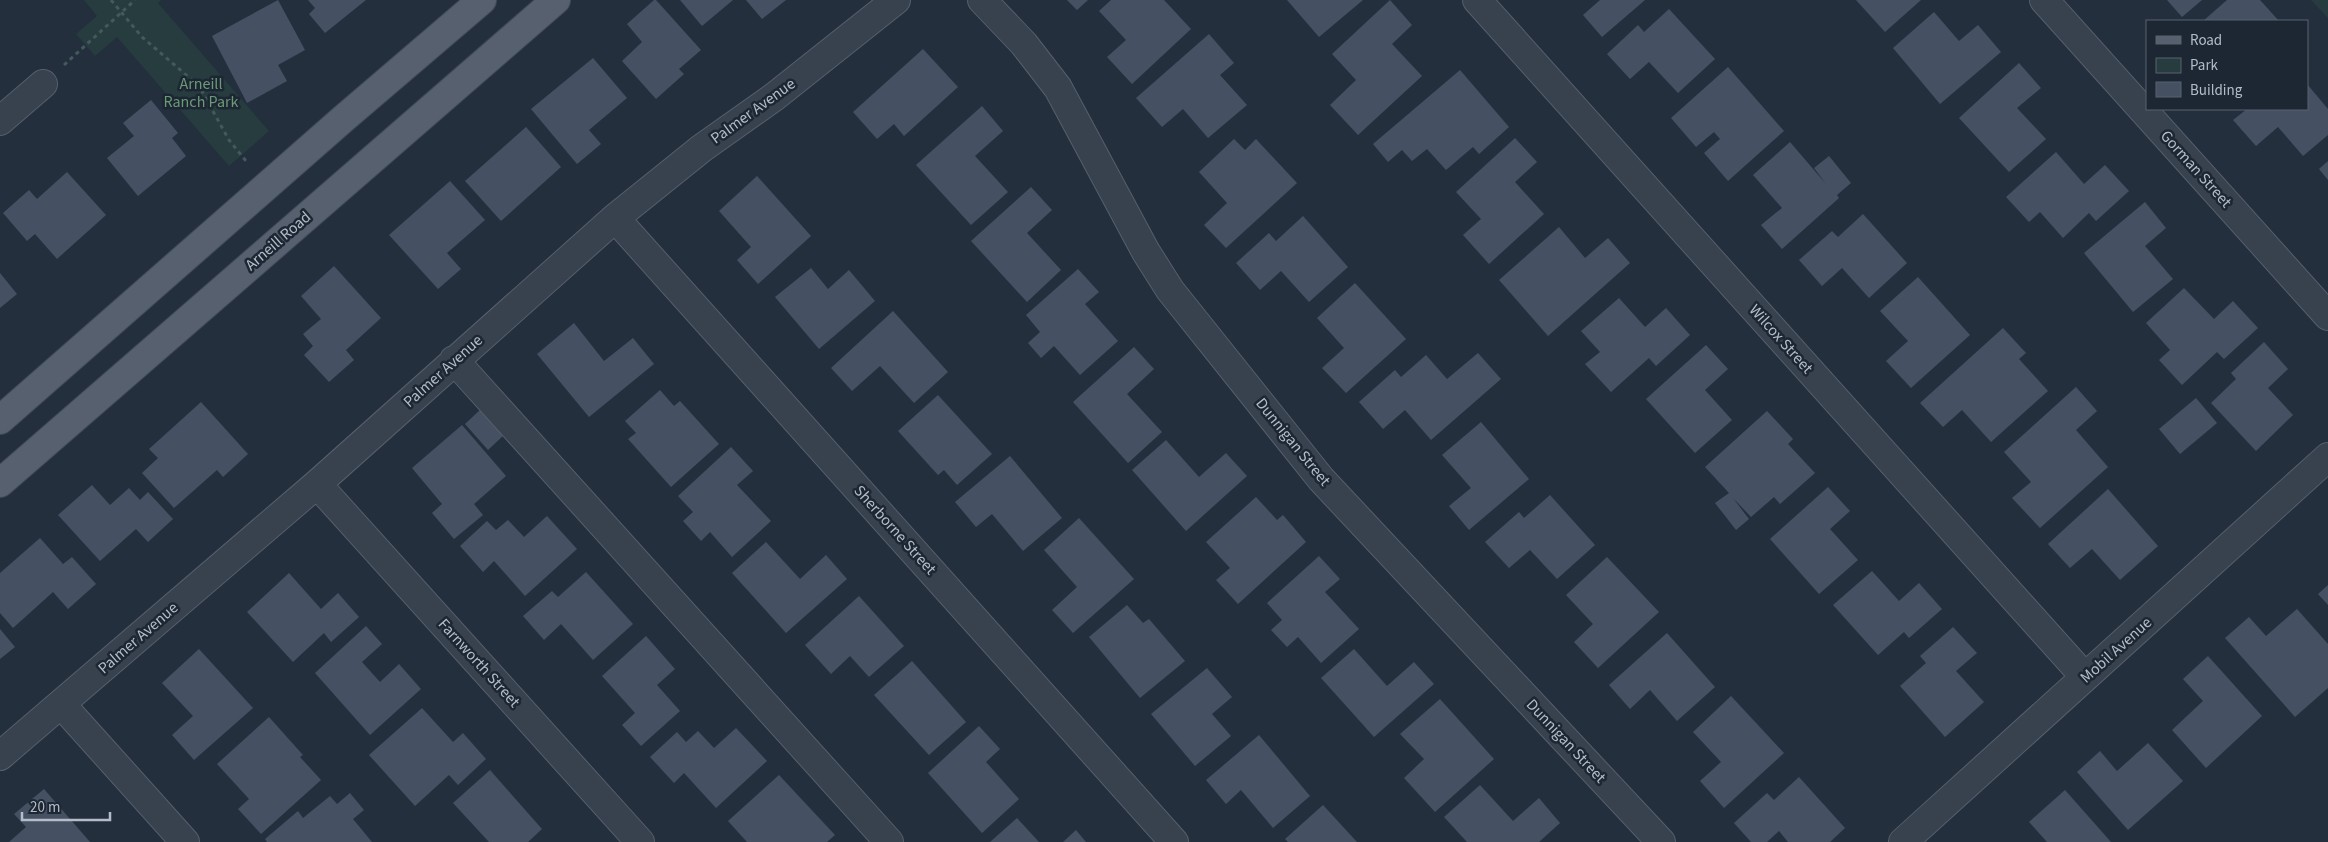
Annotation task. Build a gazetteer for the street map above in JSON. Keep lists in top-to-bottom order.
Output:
{
  "streets": {
    "main road": ["Arneill Road"],
    "street": [
      "Palmer Avenue",
      "Gorman Street",
      "Wilcox Street",
      "Dunnigan Street",
      "Sherborne Street",
      "Mobil Avenue",
      "Farnworth Street"
    ]
  },
  "crossings": [
    ["Palmer Avenue", "Sherborne Street"],
    ["Palmer Avenue", "Farnworth Street"],
    ["Wilcox Street", "Mobil Avenue"]
  ],
  "parks": ["Arneill Ranch Park"],
  "legend": ["Road", "Park", "Building"],
  "scale_bar": "20 m"
}
